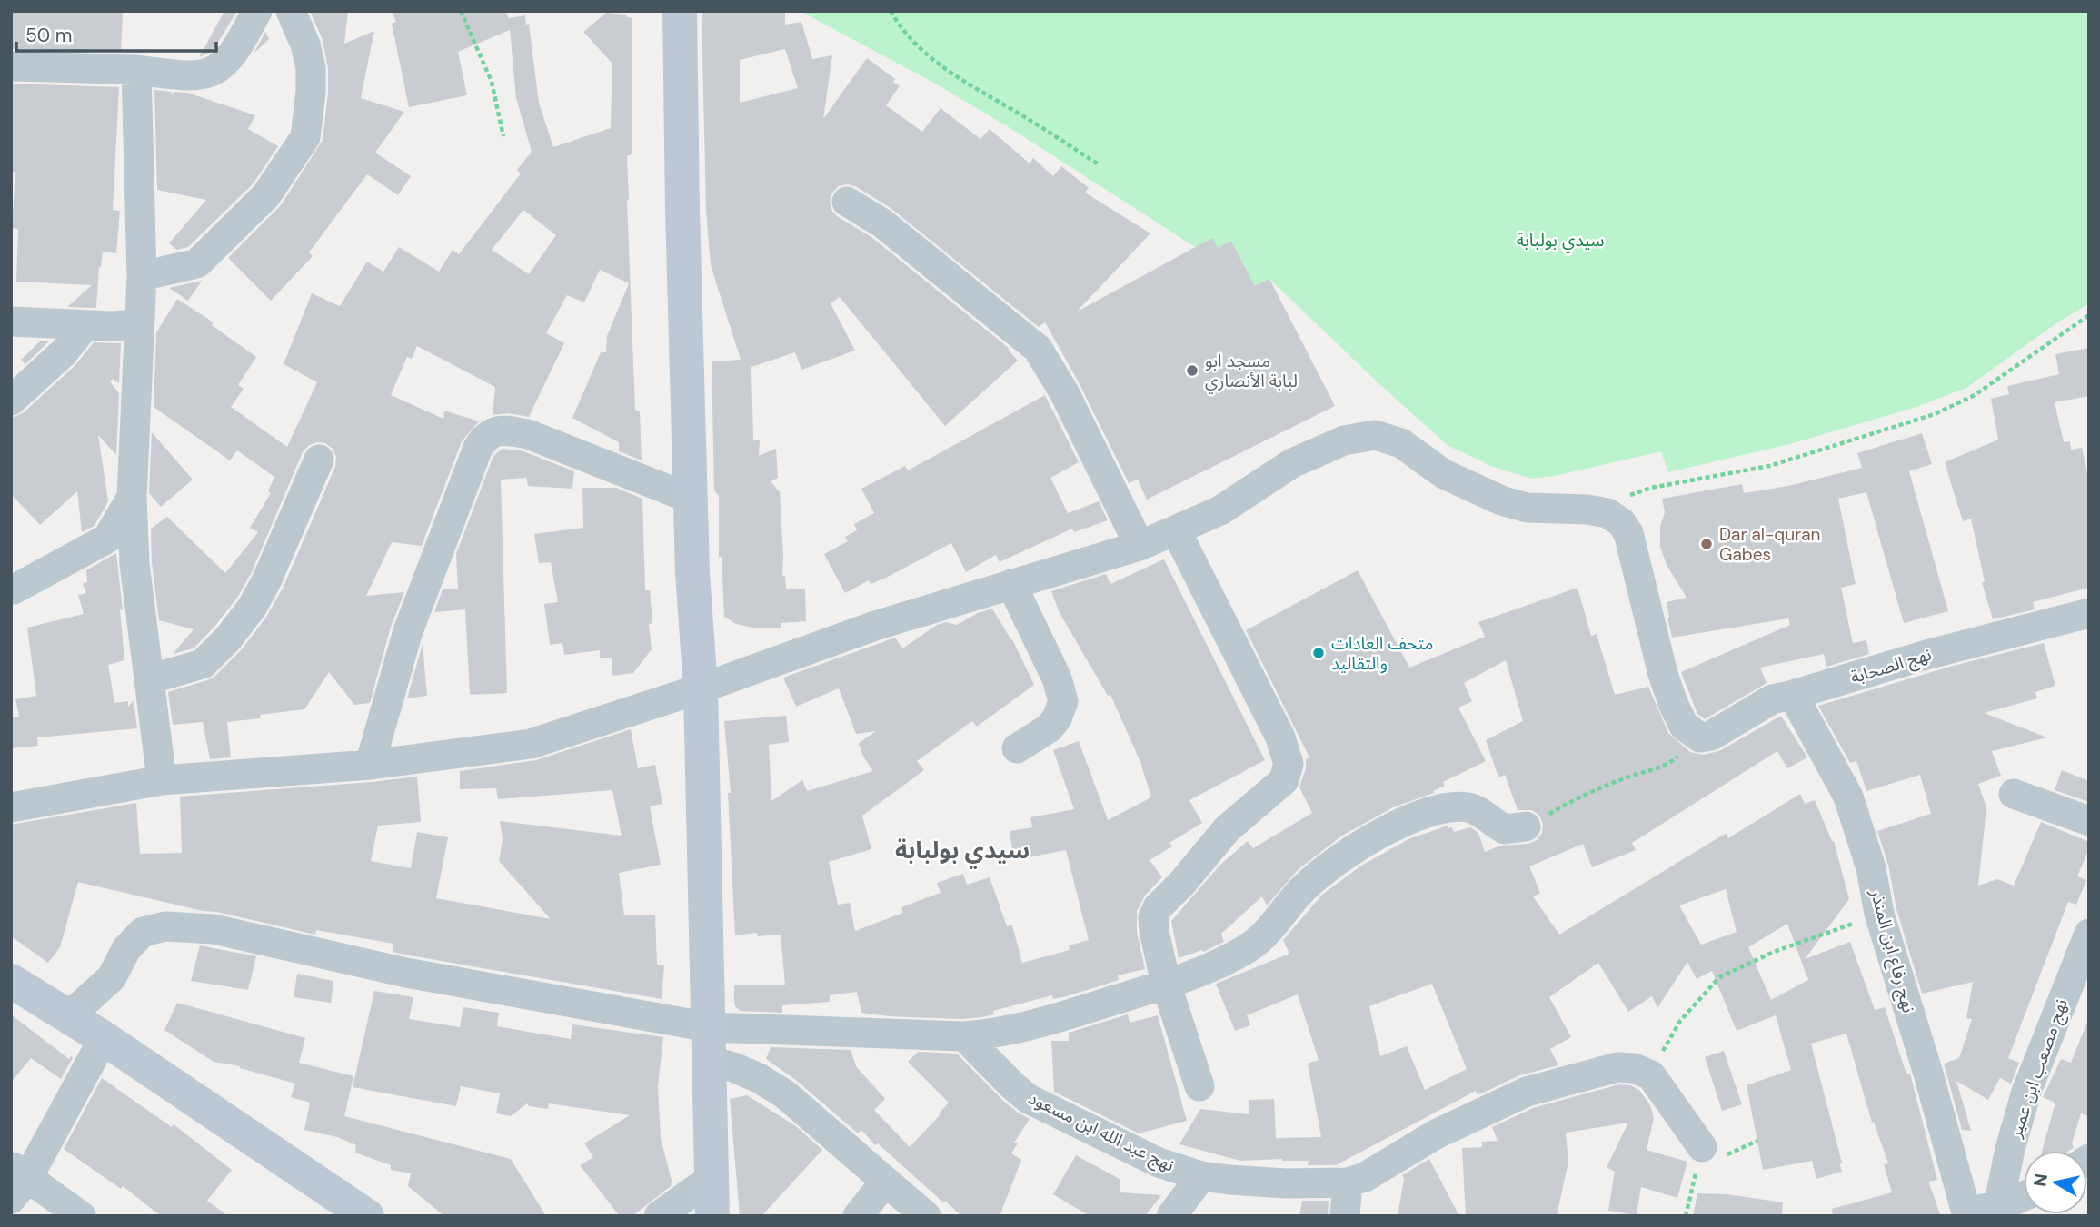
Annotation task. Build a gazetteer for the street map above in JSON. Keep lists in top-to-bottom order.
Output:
{
  "streets": {
    "street": [
      "نهج الصحابة",
      "نهج رفاع ابن المنذر",
      "نهج مصعب ابن عمير",
      "نهج عبد الله ابن مسعود"
    ]
  },
  "crossings": [
    ["نهج الصحابة", "نهج رفاع ابن المنذر"]
  ],
  "districts": ["سيدي بولبابة"],
  "parks": ["سيدي بولبابة"],
  "places": ["مسجد ابو لبابة الأنصاري", "Dar al-quran Gabes", "متحف العادات والتقاليد"],
  "scale_bar": "50 m",
  "north": "left"
}
